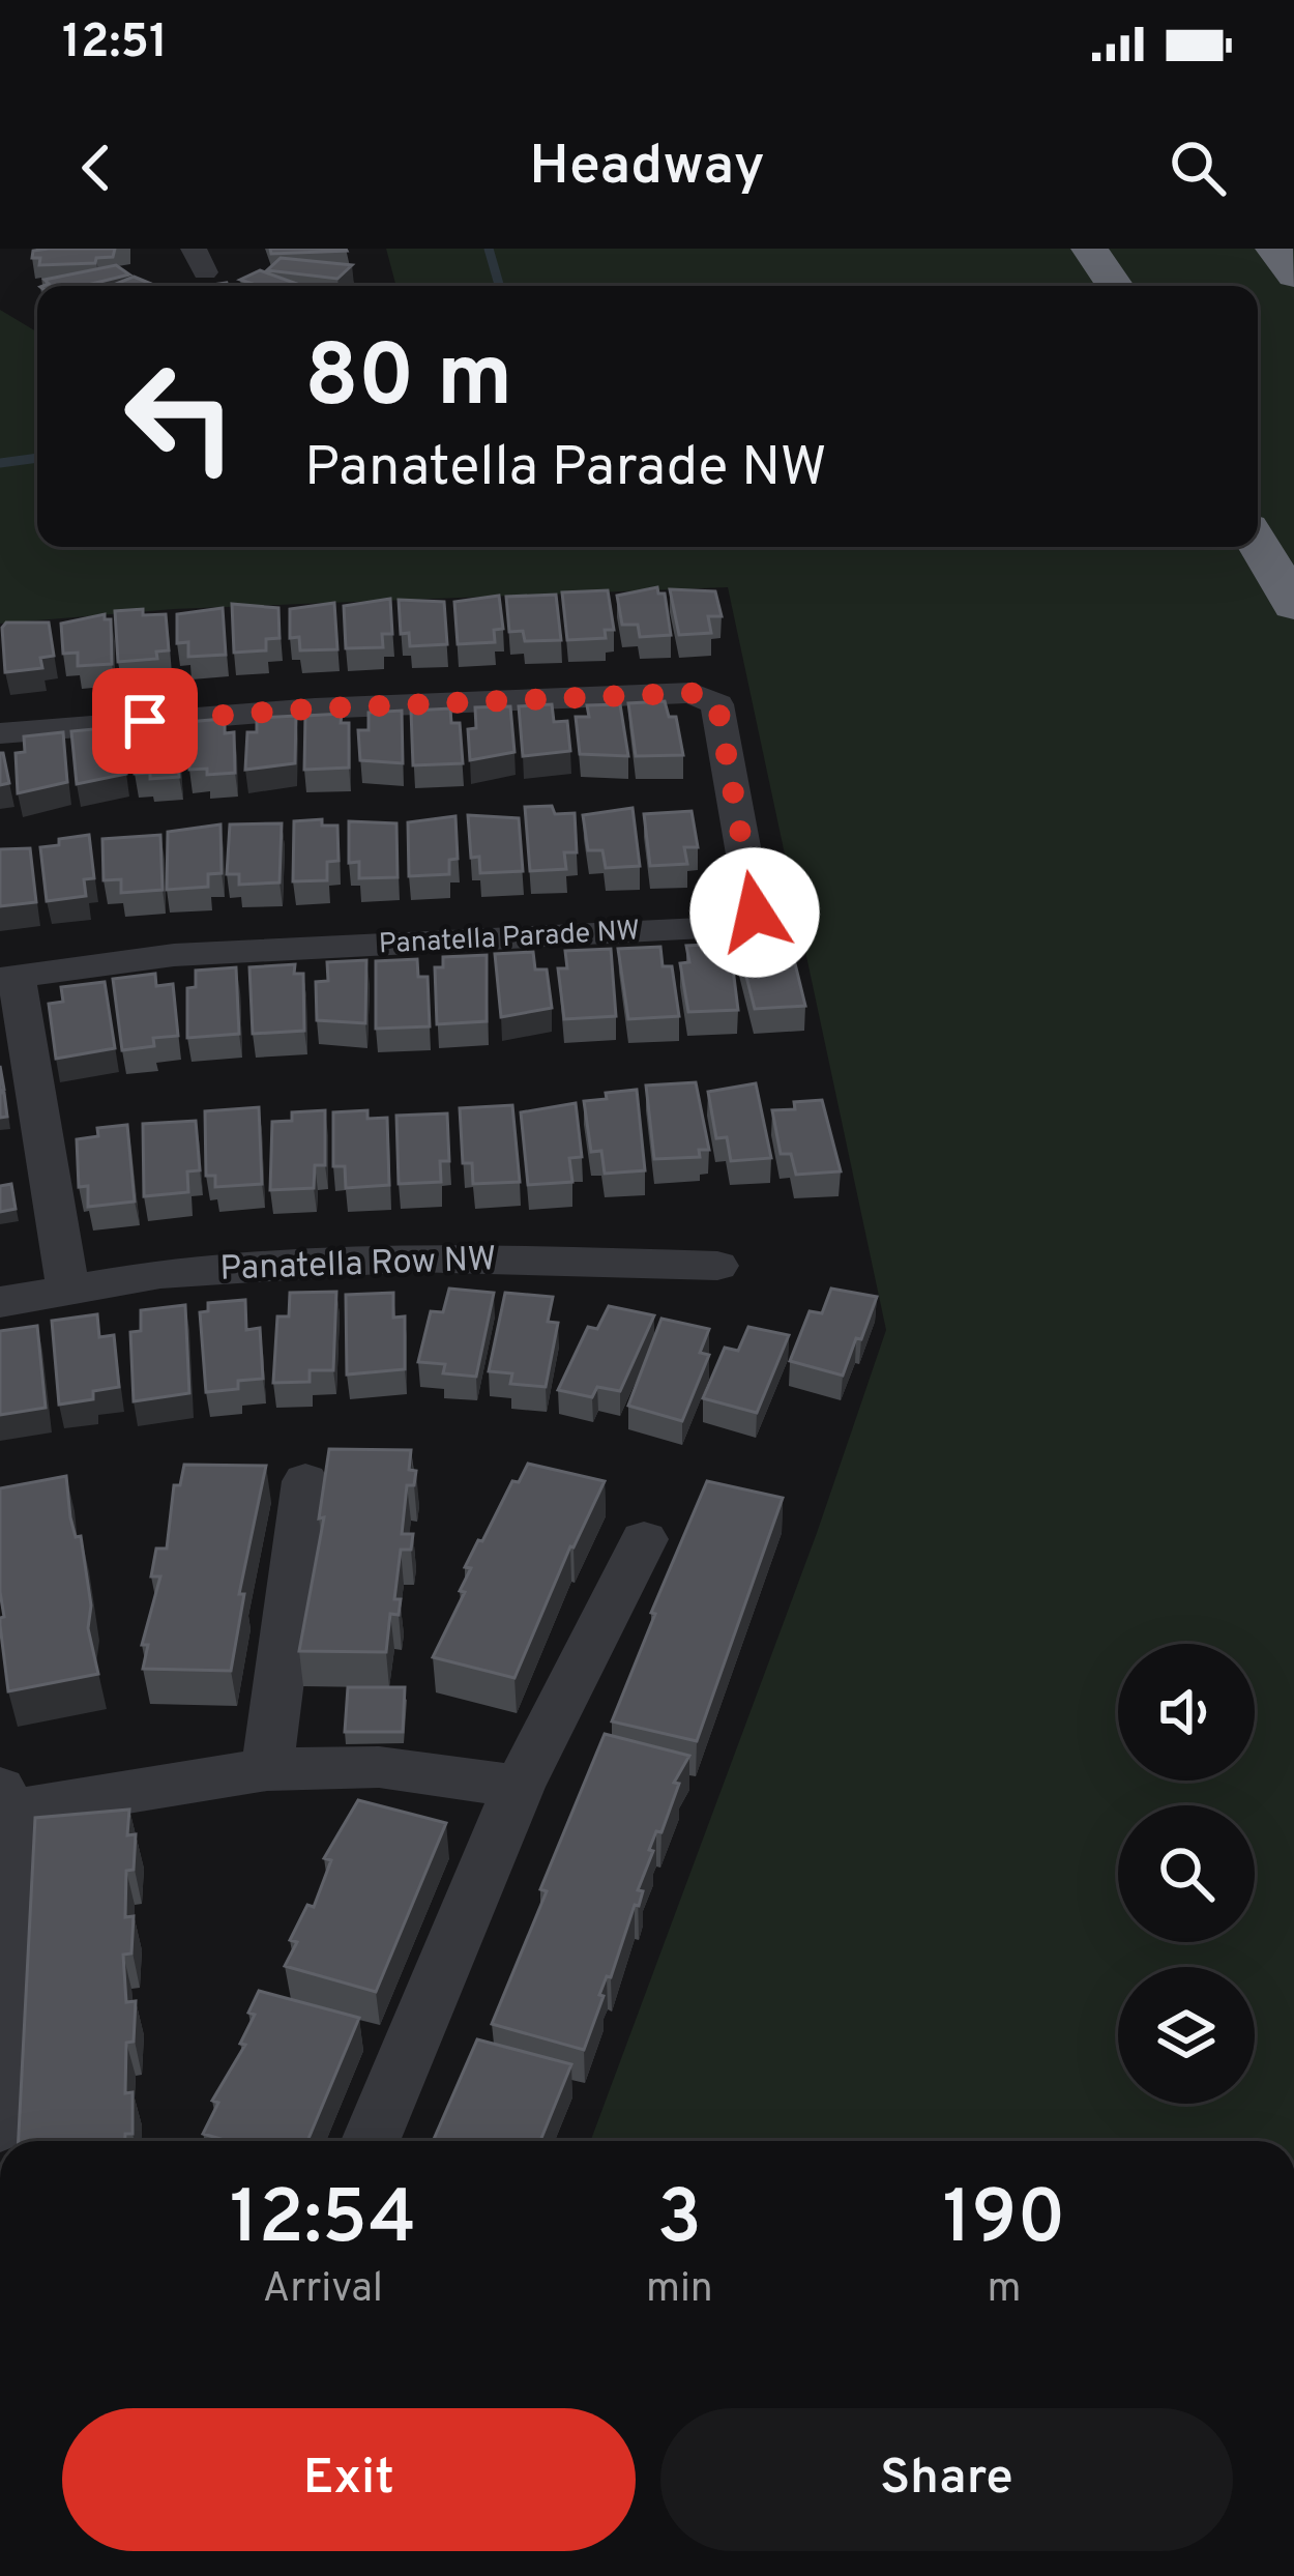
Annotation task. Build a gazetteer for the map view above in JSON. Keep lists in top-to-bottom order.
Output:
{
  "streets": {
    "street": ["Panatella Parade NW", "Panatella Row NW"]
  },
  "page": {
    "status": "12:51",
    "header": "Headway",
    "turn": ["80 m", "Panatella Parade NW"],
    "eta": [
      "12:54",
      "Arrival",
      "3",
      "min",
      "190",
      "m"
    ],
    "buttons": ["Exit", "Share"]
  }
}
